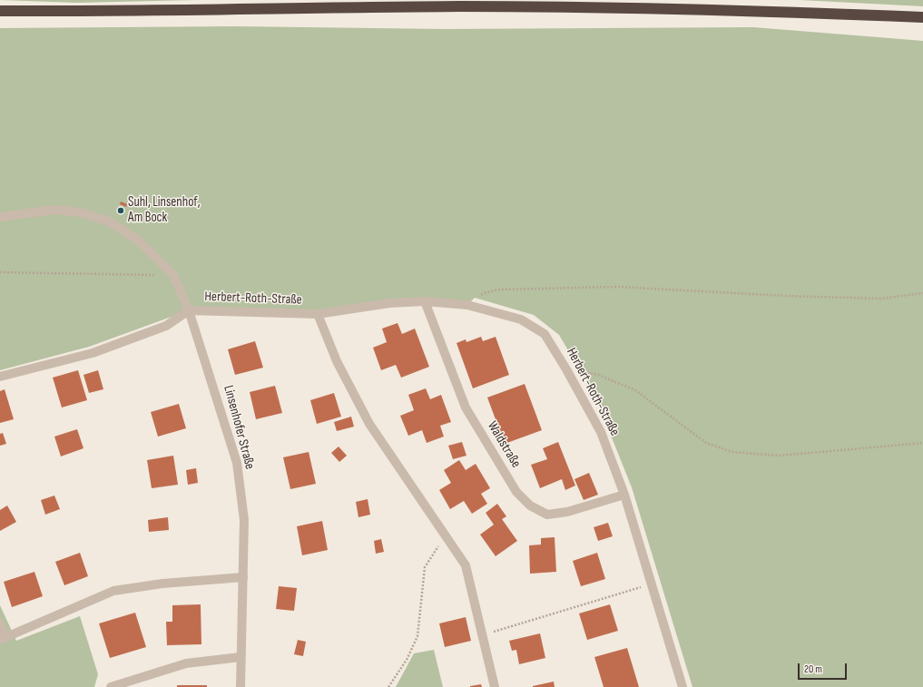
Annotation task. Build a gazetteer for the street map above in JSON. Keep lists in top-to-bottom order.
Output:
{
  "streets": {
    "street": ["Herbert-Roth-Straße", "Linsenhofer Straße", "Waldstraße"]
  },
  "crossings": [
    ["Herbert-Roth-Straße", "Linsenhofer Straße"],
    ["Herbert-Roth-Straße", "Waldstraße"]
  ],
  "places": ["Suhl, Linsenhof, Am Bock"],
  "scale_bar": "20 m"
}
